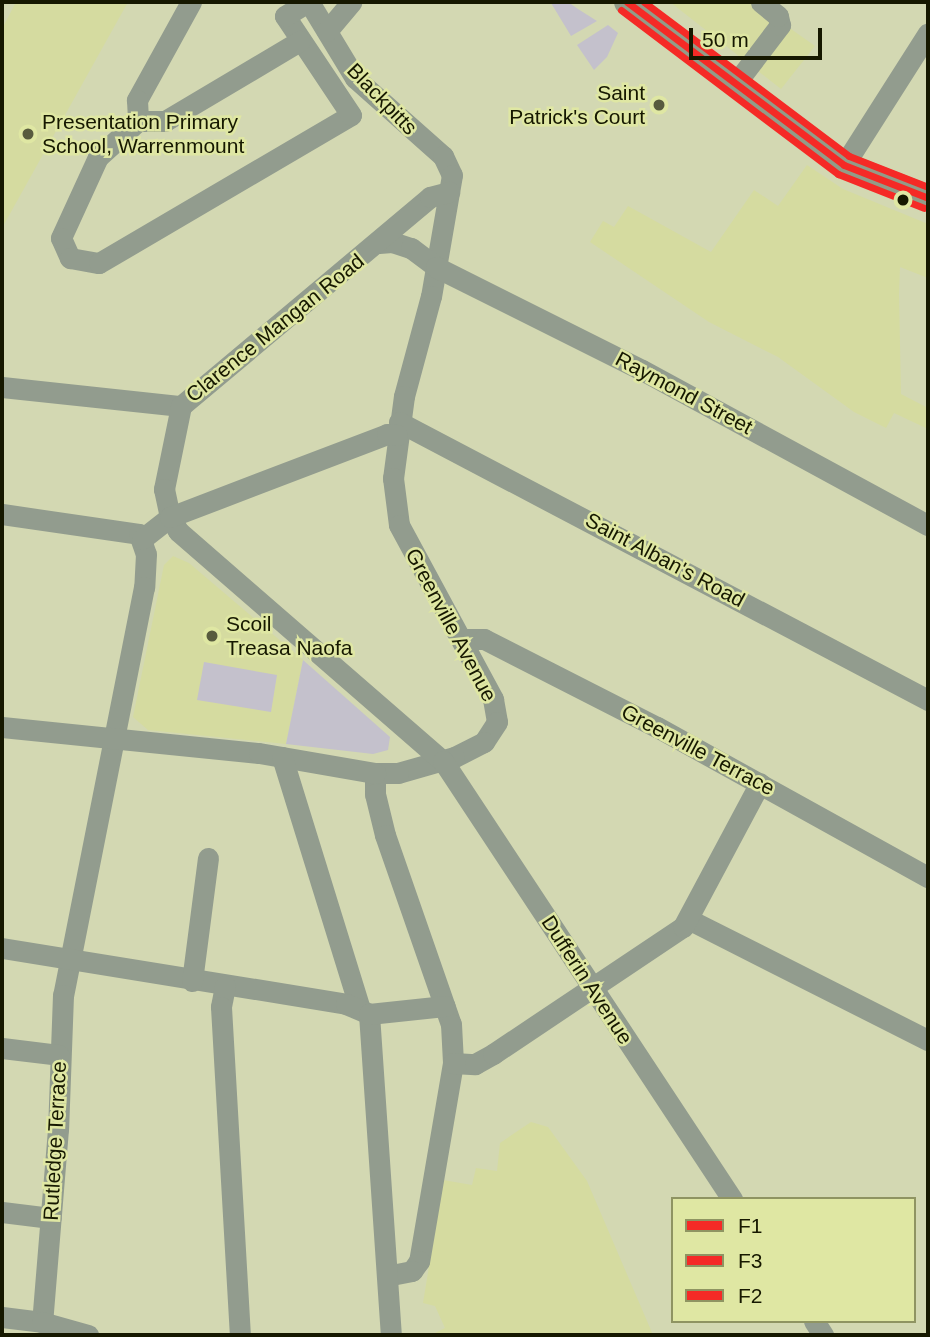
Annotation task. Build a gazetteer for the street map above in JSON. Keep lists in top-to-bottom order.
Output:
{
  "streets": {
    "street": [
      "Blackpitts",
      "Clarence Mangan Road",
      "Raymond Street",
      "Saint Alban's Road",
      "Greenville Avenue",
      "Greenville Terrace",
      "Dufferin Avenue",
      "Rutledge Terrace"
    ]
  },
  "crossings": [
    ["Blackpitts", "Clarence Mangan Road"],
    ["Blackpitts", "Greenville Avenue"],
    ["Clarence Mangan Road", "Raymond Street"],
    ["Clarence Mangan Road", "Greenville Avenue"],
    ["Raymond Street", "Greenville Avenue"],
    ["Saint Alban's Road", "Greenville Avenue"],
    ["Greenville Avenue", "Greenville Terrace"],
    ["Greenville Avenue", "Dufferin Avenue"],
    ["Greenville Avenue", "Rutledge Terrace"]
  ],
  "places": ["Saint Patrick's Court", "Presentation Primary School, Warrenmount", "Scoil Treasa Naofa"],
  "lines": ["transit line F1", "transit line F2", "transit line F3"],
  "legend": ["F1", "F3", "F2"],
  "scale_bar": "50 m"
}
